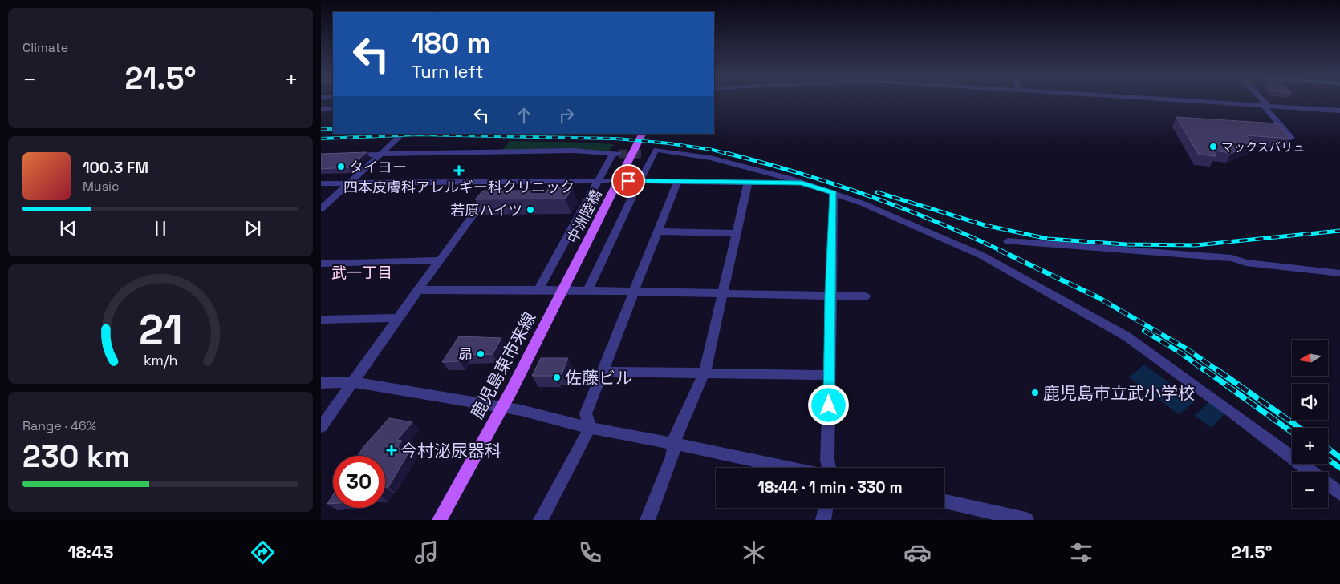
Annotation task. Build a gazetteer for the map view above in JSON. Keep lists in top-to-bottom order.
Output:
{
  "streets": {
    "main road": ["中洲陸橋", "鹿児島東市来線"]
  },
  "crossings": [
    ["中洲陸橋", "鹿児島東市来線"]
  ],
  "districts": ["武一丁目"],
  "places": {
    "other": [
      "マックスバリュ",
      "タイヨー",
      "若原ハイツ",
      "昴",
      "佐藤ビル",
      "鹿児島市立武小学校"
    ],
    "health": ["四本皮膚科アレルギー科クリニック", "今村泌尿器科"]
  },
  "north": "left",
  "page": {
    "tile": [
      "Climate",
      ["Range · 46%", "230 km"]
    ],
    "turn": ["180 m", "Turn left"],
    "heat": ["−", "21.5°", "+"],
    "song": ["100.3 FM", "Music"],
    "map_buttons": ["+", "−"],
    "limit": "30",
    "trip": "18:44 · 1 min · 330 m",
    "tabs": ["18:43", "21.5°"],
    "gauge": ["21", "km/h"]
  }
}
